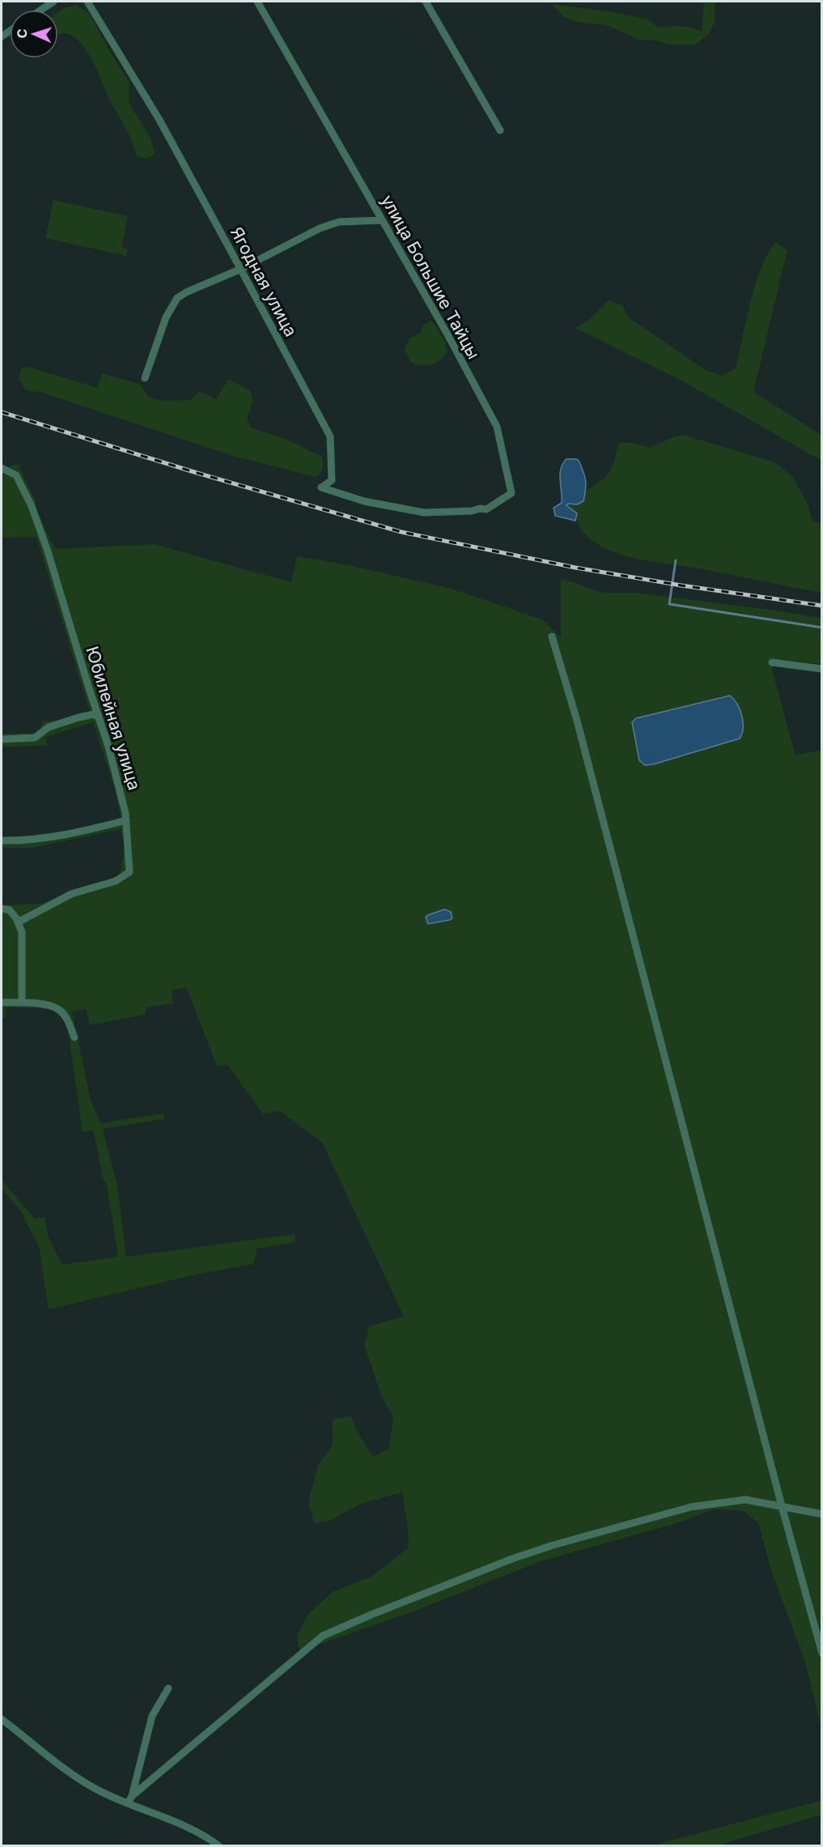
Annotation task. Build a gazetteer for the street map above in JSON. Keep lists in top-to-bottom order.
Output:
{
  "streets": {
    "street": ["улица Большие Тайцы", "Ягодная улица", "Юбилейная улица"]
  },
  "crossings": [
    ["улица Большие Тайцы", "Ягодная улица"]
  ],
  "north": "left"
}
